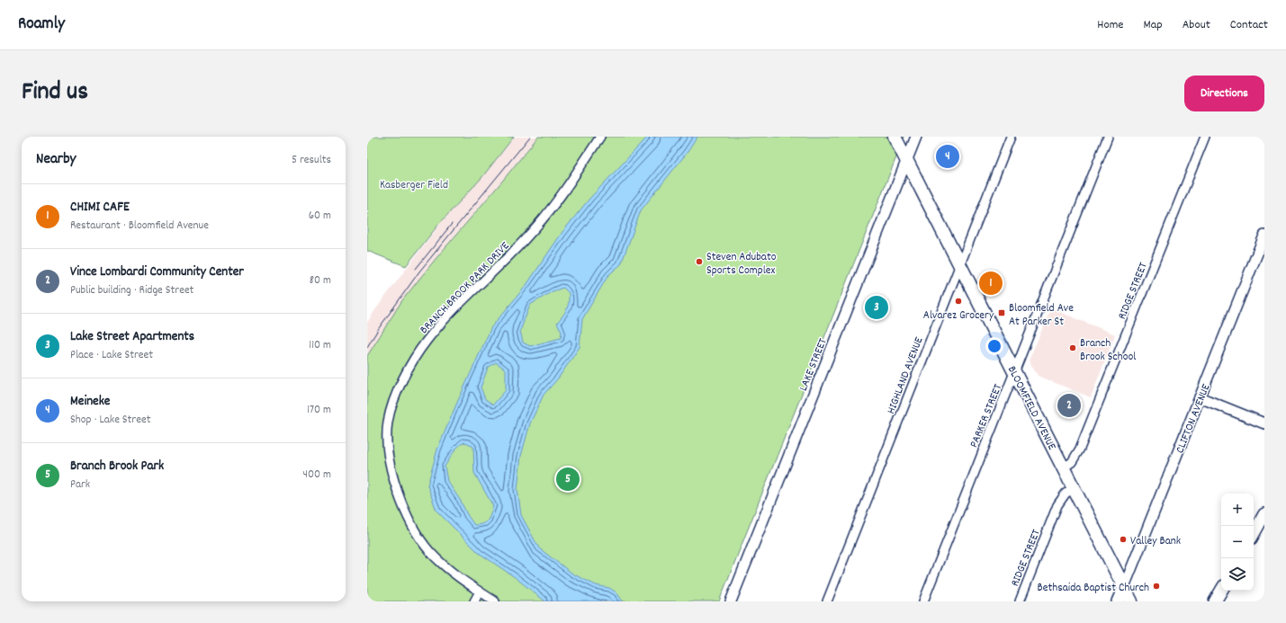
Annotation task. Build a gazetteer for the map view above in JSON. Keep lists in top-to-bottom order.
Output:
{
  "streets": {
    "main road": ["BLOOMFIELD AVENUE", "CLIFTON AVENUE"],
    "street": [
      "BRANCH BROOK PARK DRIVE",
      "RIDGE STREET",
      "LAKE STREET",
      "HIGHLAND AVENUE",
      "PARKER STREET"
    ]
  },
  "crossings": [
    ["RIDGE STREET", "BLOOMFIELD AVENUE"],
    ["LAKE STREET", "BLOOMFIELD AVENUE"],
    ["HIGHLAND AVENUE", "BLOOMFIELD AVENUE"],
    ["BLOOMFIELD AVENUE", "PARKER STREET"],
    ["BLOOMFIELD AVENUE", "CLIFTON AVENUE"]
  ],
  "parks": ["Kasberger Field"],
  "places": {
    "other": [
      "Steven Adubato Sports Complex",
      "Alvarez Grocery",
      "Branch Brook School",
      "Valley Bank",
      "Bethsaida Baptist Church"
    ],
    "transit": ["Bloomfield Ave At Parker St"]
  },
  "page": {
    "header": "Roamly",
    "nav": [
      "Home",
      "Map",
      "About",
      "Contact"
    ],
    "title": "Find us",
    "buttons": "Directions",
    "heading": ["Nearby", "5 results"],
    "pins": [
      "4",
      "1",
      "3",
      "2",
      "5"
    ],
    "list": [
      {
        "mark": "1",
        "name": "CHIMI CAFE",
        "note": "Restaurant · Bloomfield Avenue",
        "value": "60 m"
      },
      {
        "mark": "2",
        "name": "Vince Lombardi Community Center",
        "note": "Public building · Ridge Street",
        "value": "80 m"
      },
      {
        "mark": "3",
        "name": "Lake Street Apartments",
        "note": "Place · Lake Street",
        "value": "110 m"
      },
      {
        "mark": "4",
        "name": "Meineke",
        "note": "Shop · Lake Street",
        "value": "170 m"
      },
      {
        "mark": "5",
        "name": "Branch Brook Park",
        "note": "Park",
        "value": "400 m"
      }
    ],
    "map_buttons": ["+", "−"]
  }
}
